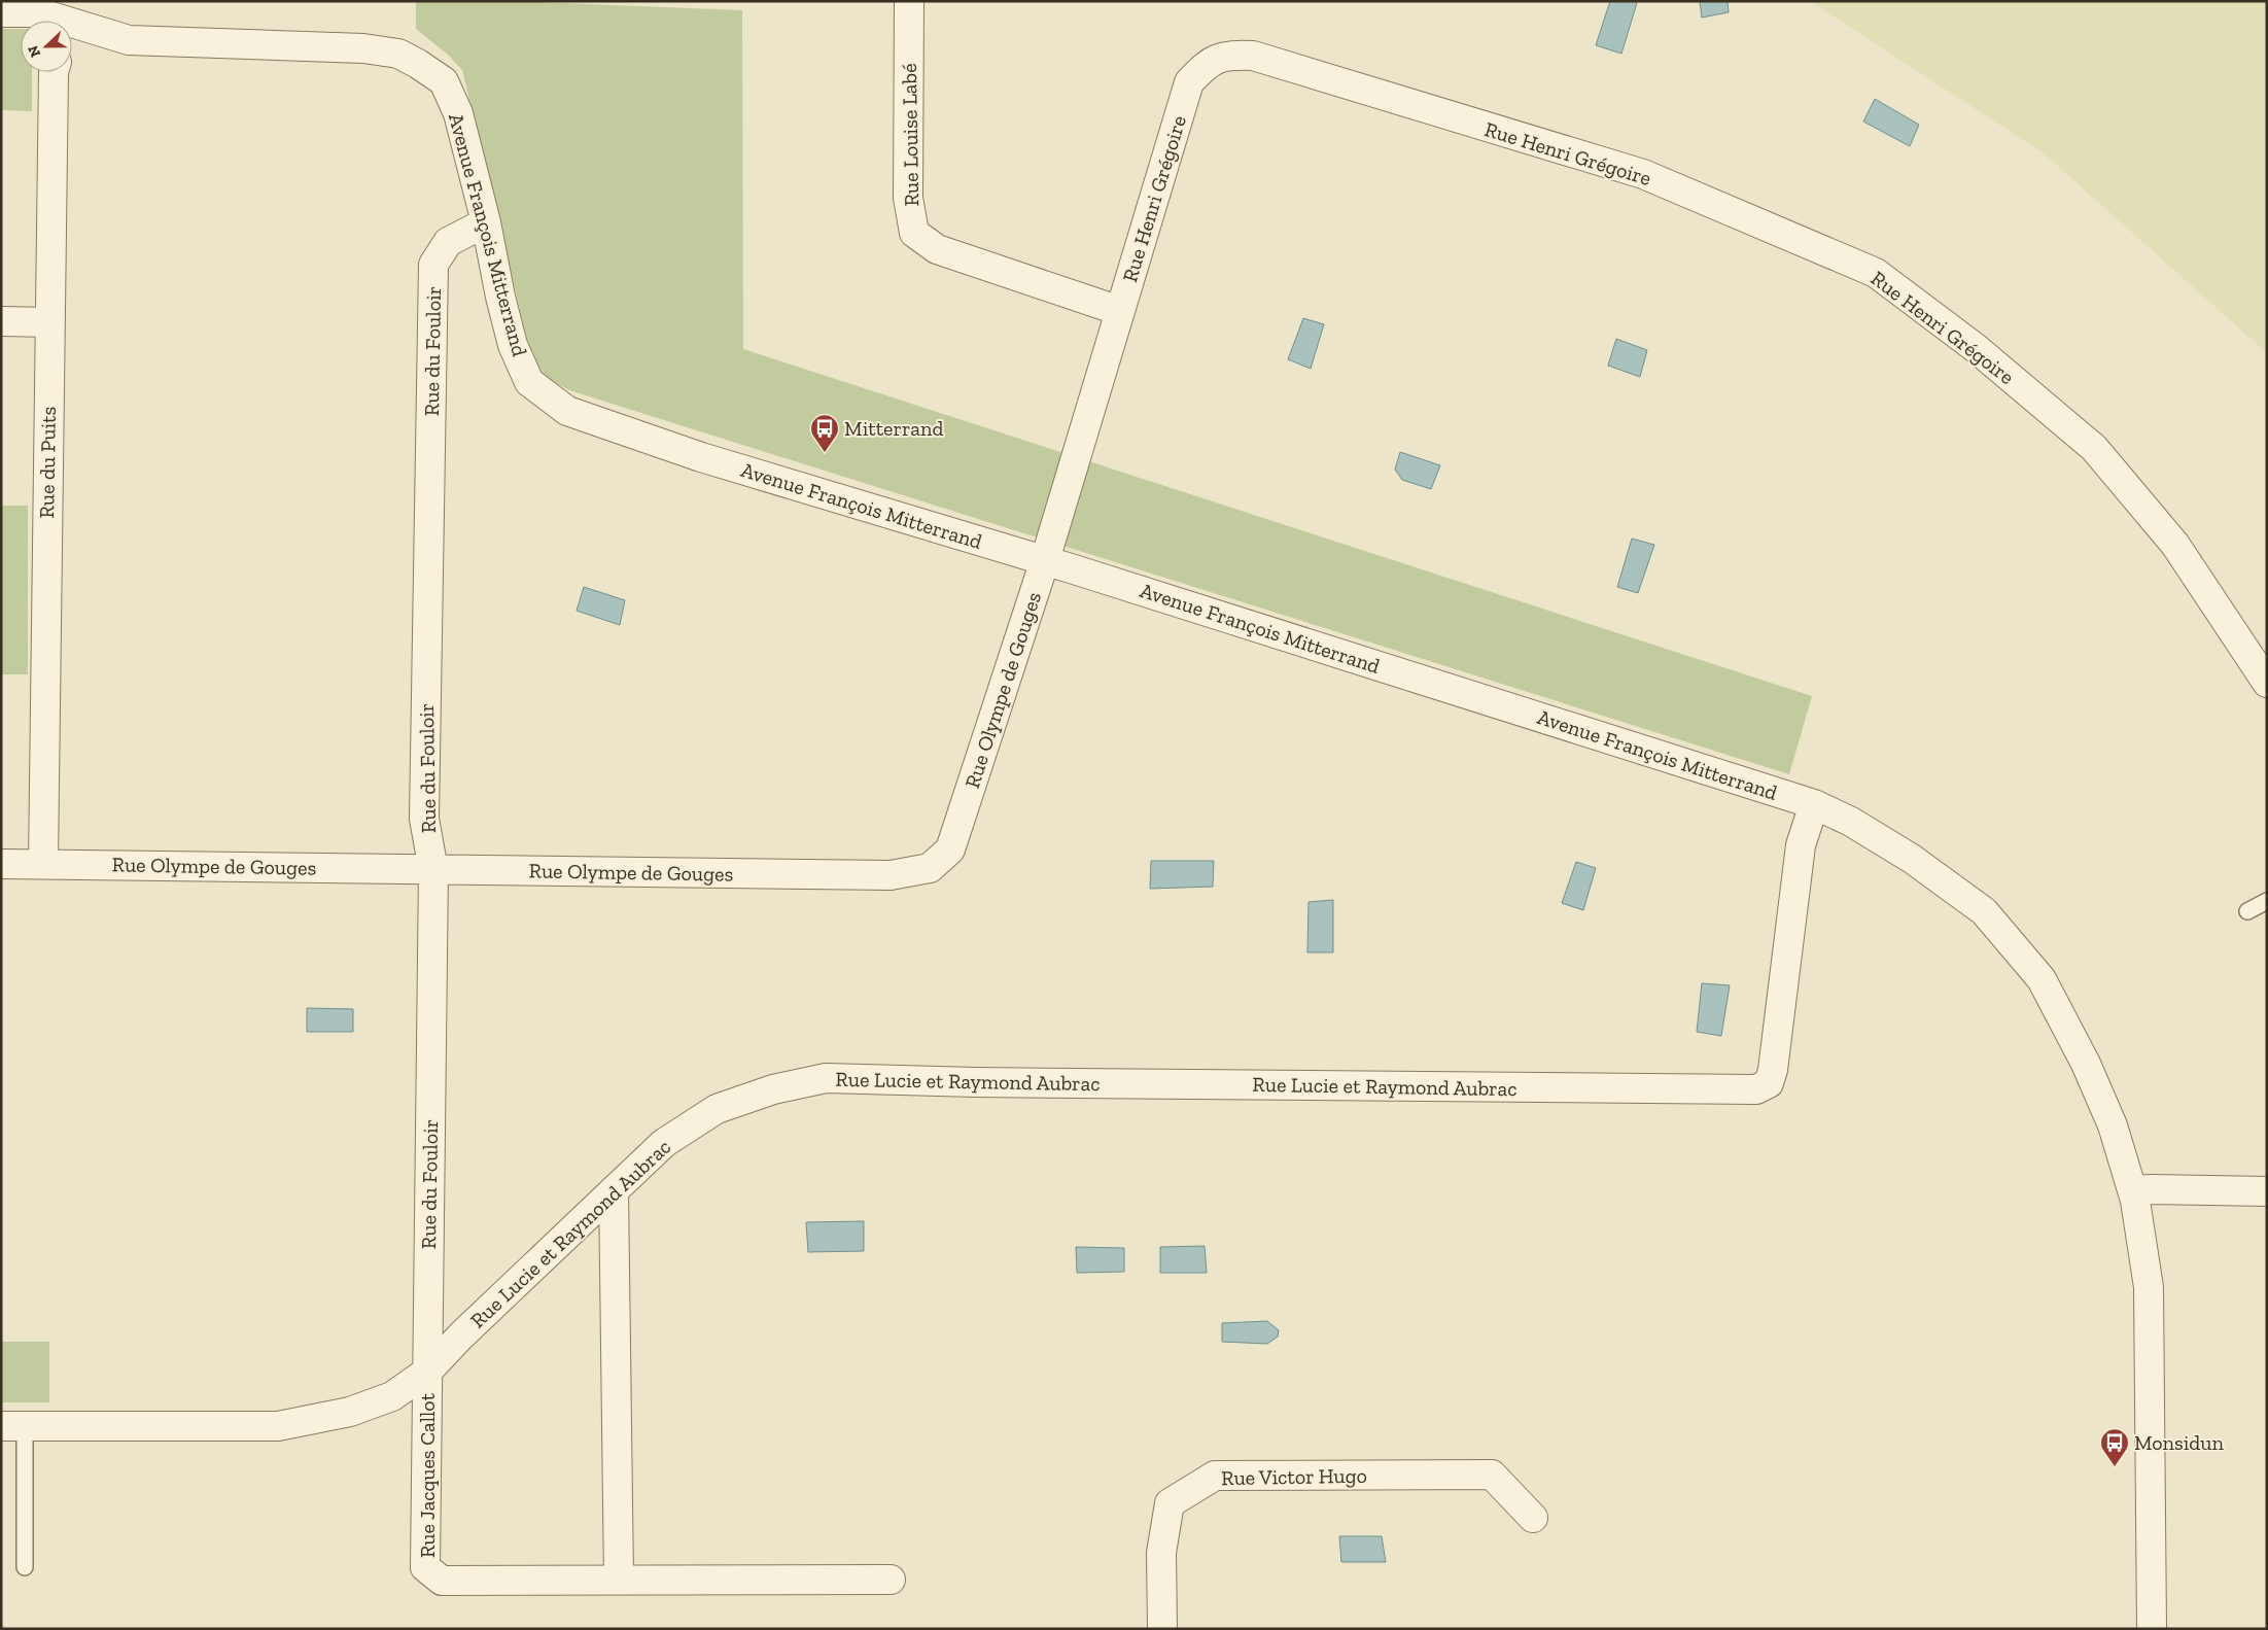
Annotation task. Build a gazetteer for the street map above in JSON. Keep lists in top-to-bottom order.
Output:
{
  "streets": {
    "street": [
      "Rue Louise Labé",
      "Rue Henri Grégoire",
      "Avenue François Mitterrand",
      "Rue du Fouloir",
      "Rue du Puits",
      "Rue Olympe de Gouges",
      "Rue Lucie et Raymond Aubrac",
      "Rue Jacques Callot",
      "Rue Victor Hugo"
    ]
  },
  "crossings": [
    ["Rue Louise Labé", "Rue Henri Grégoire"],
    ["Rue Henri Grégoire", "Avenue François Mitterrand"],
    ["Rue Henri Grégoire", "Rue Olympe de Gouges"],
    ["Avenue François Mitterrand", "Rue du Fouloir"],
    ["Avenue François Mitterrand", "Rue Olympe de Gouges"],
    ["Avenue François Mitterrand", "Rue Lucie et Raymond Aubrac"],
    ["Rue du Fouloir", "Rue Olympe de Gouges"],
    ["Rue du Fouloir", "Rue Lucie et Raymond Aubrac"],
    ["Rue du Fouloir", "Rue Jacques Callot"],
    ["Rue du Puits", "Rue Olympe de Gouges"],
    ["Rue Lucie et Raymond Aubrac", "Rue Jacques Callot"]
  ],
  "places": {
    "bus stop": ["Mitterrand", "Monsidun"]
  },
  "north": "left"
}
